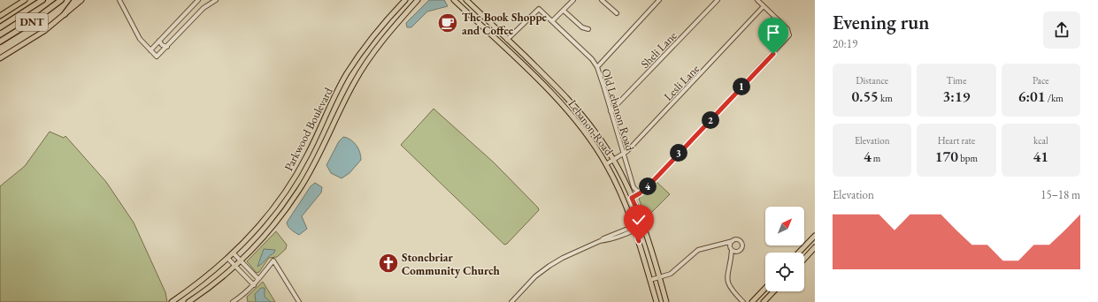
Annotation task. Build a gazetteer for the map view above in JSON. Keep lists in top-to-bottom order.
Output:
{
  "streets": {
    "highway": ["DNT"],
    "main road": ["Lebanon Road", "Parkwood Boulevard"],
    "street": ["Sheli Lane", "Lesli Lane", "Old Lebanon Road"]
  },
  "crossings": [
    ["Sheli Lane", "Old Lebanon Road"],
    ["Lesli Lane", "Old Lebanon Road"],
    ["Lesli Lane", "Lebanon Road"],
    ["Old Lebanon Road", "Lebanon Road"]
  ],
  "places": {
    "cafe": ["The Book Shoppe and Coffee"],
    "church": ["Stonebriar Community Church"]
  },
  "north": "top right",
  "page": {
    "heading": ["Evening run", "20:19"],
    "stats": [
      ["Distance", "0.55 km"],
      ["Time", "3:19"],
      ["Pace", "6:01 /km"],
      ["Elevation", "4 m"],
      ["Heart rate", "170 bpm"],
      ["kcal", "41"]
    ],
    "pins": [
      "1",
      "2",
      "3",
      "4"
    ],
    "chart": ["Elevation", "15–18 m"]
  }
}
